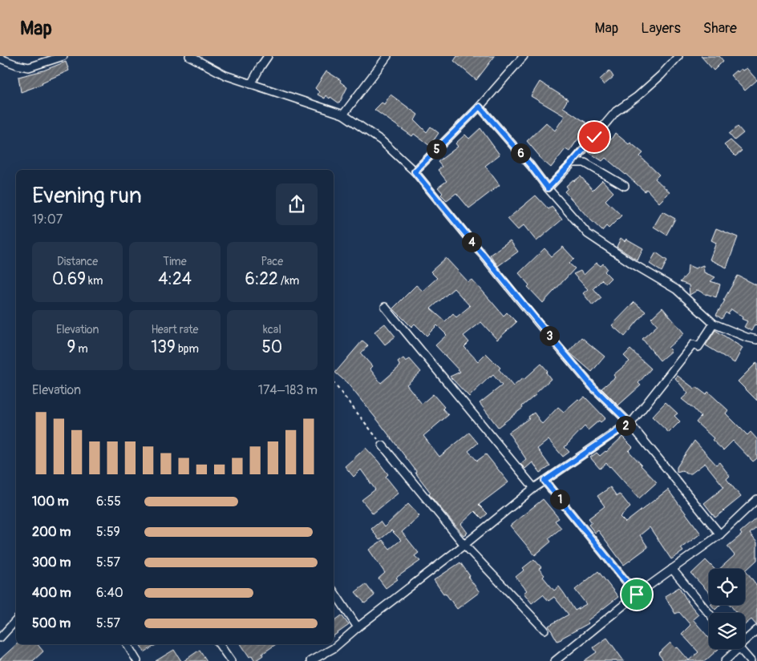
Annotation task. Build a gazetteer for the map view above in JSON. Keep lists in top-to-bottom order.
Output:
{
  "page": {
    "header": "Map",
    "nav": ["Map", "Layers", "Share"],
    "pins": [
      "5",
      "6",
      "4",
      "3",
      "2",
      "1"
    ],
    "heading": ["Evening run", "19:07"],
    "stats": [
      ["Distance", "0.69 km"],
      ["Time", "4:24"],
      ["Pace", "6:22 /km"],
      ["Elevation", "9 m"],
      ["Heart rate", "139 bpm"],
      ["kcal", "50"]
    ],
    "chart": ["Elevation", "174–183 m"],
    "list": [
      {
        "name": "100 m",
        "note": "6:55"
      },
      {
        "name": "200 m",
        "note": "5:59"
      },
      {
        "name": "300 m",
        "note": "5:57"
      },
      {
        "name": "400 m",
        "note": "6:40"
      },
      {
        "name": "500 m",
        "note": "5:57"
      }
    ]
  }
}
